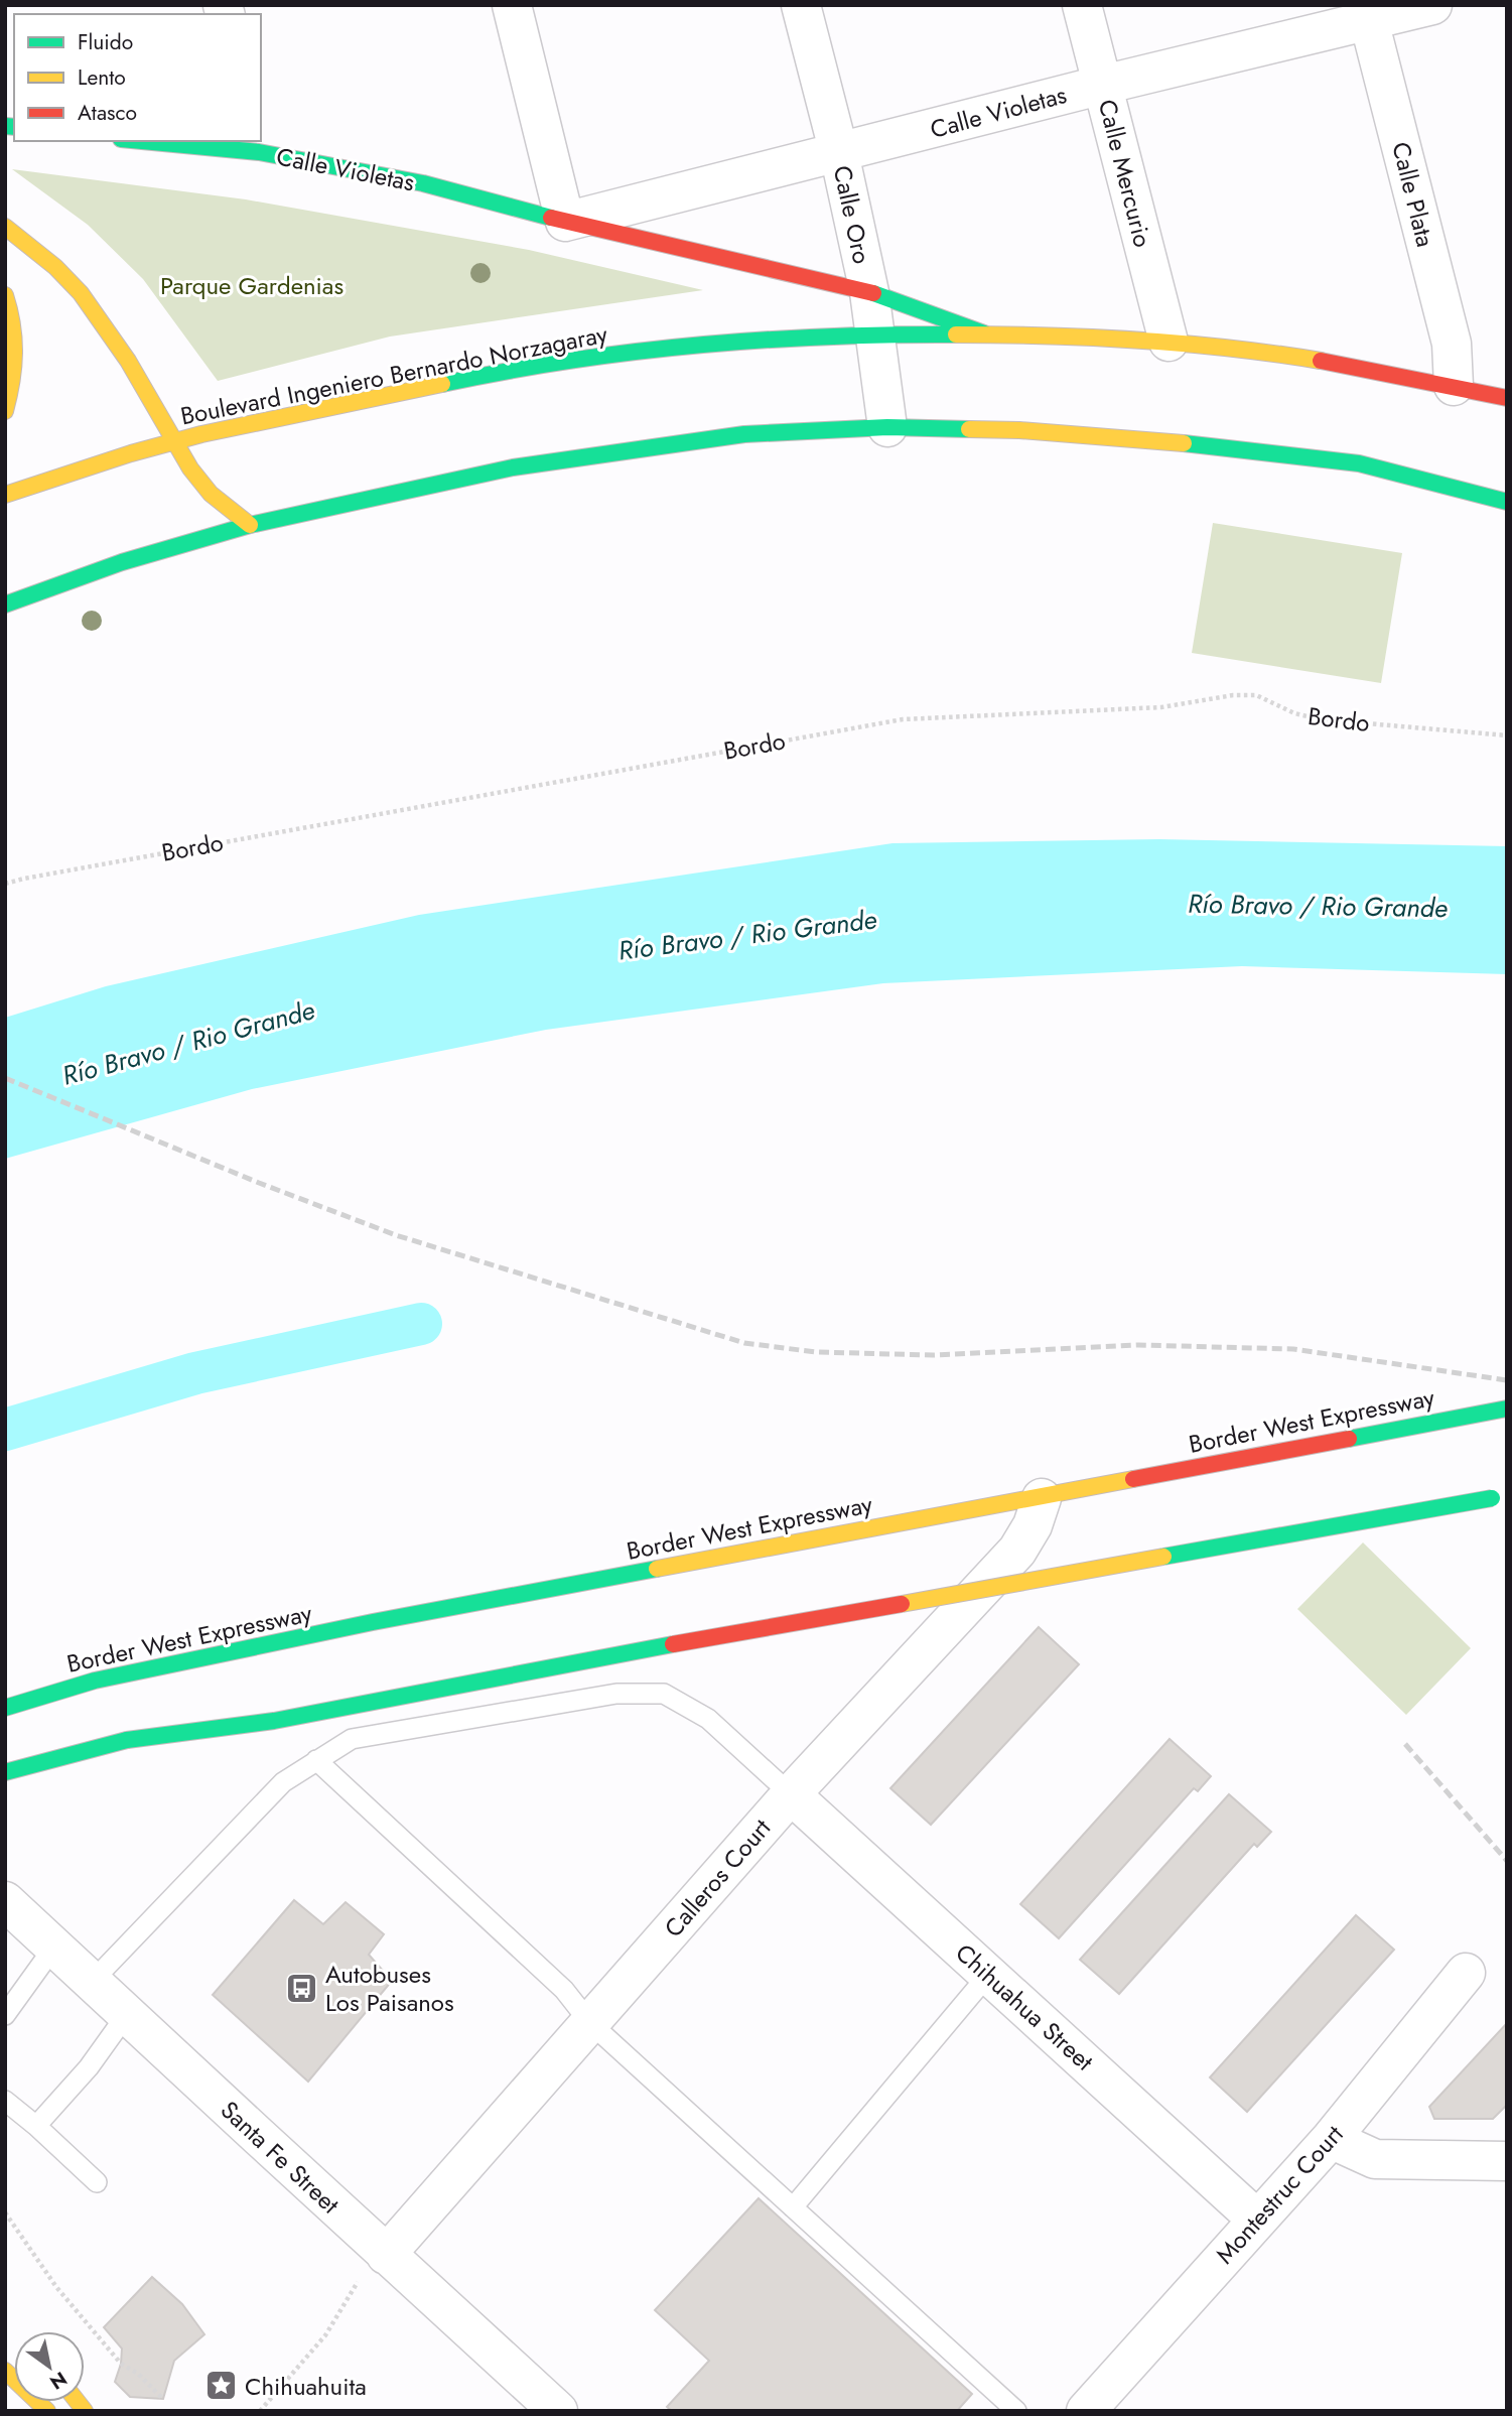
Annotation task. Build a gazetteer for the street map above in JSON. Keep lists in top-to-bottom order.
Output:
{
  "streets": {
    "main road": ["Calle Violetas", "Boulevard Ingeniero Bernardo Norzagaray", "Border West Expressway"],
    "street": [
      "Calle Mercurio",
      "Calle Plata",
      "Calle Oro",
      "Calleros Court",
      "Chihuahua Street",
      "Santa Fe Street",
      "Montestruc Court"
    ],
    "path": ["Bordo"]
  },
  "crossings": [
    ["Calle Violetas", "Calle Mercurio"],
    ["Calle Violetas", "Calle Plata"],
    ["Calle Violetas", "Calle Oro"],
    ["Calle Violetas", "Boulevard Ingeniero Bernardo Norzagaray"],
    ["Calle Mercurio", "Boulevard Ingeniero Bernardo Norzagaray"],
    ["Calle Plata", "Boulevard Ingeniero Bernardo Norzagaray"],
    ["Calle Oro", "Boulevard Ingeniero Bernardo Norzagaray"],
    ["Calleros Court", "Chihuahua Street"],
    ["Calleros Court", "Santa Fe Street"],
    ["Chihuahua Street", "Montestruc Court"]
  ],
  "water": ["Río Bravo / Rio Grande"],
  "parks": ["Parque Gardenias"],
  "places": {
    "bus stop": ["Autobuses Los Paisanos"],
    "place": ["Chihuahuita"]
  },
  "legend": ["Fluido", "Lento", "Atasco"],
  "north": "bottom right"
}
